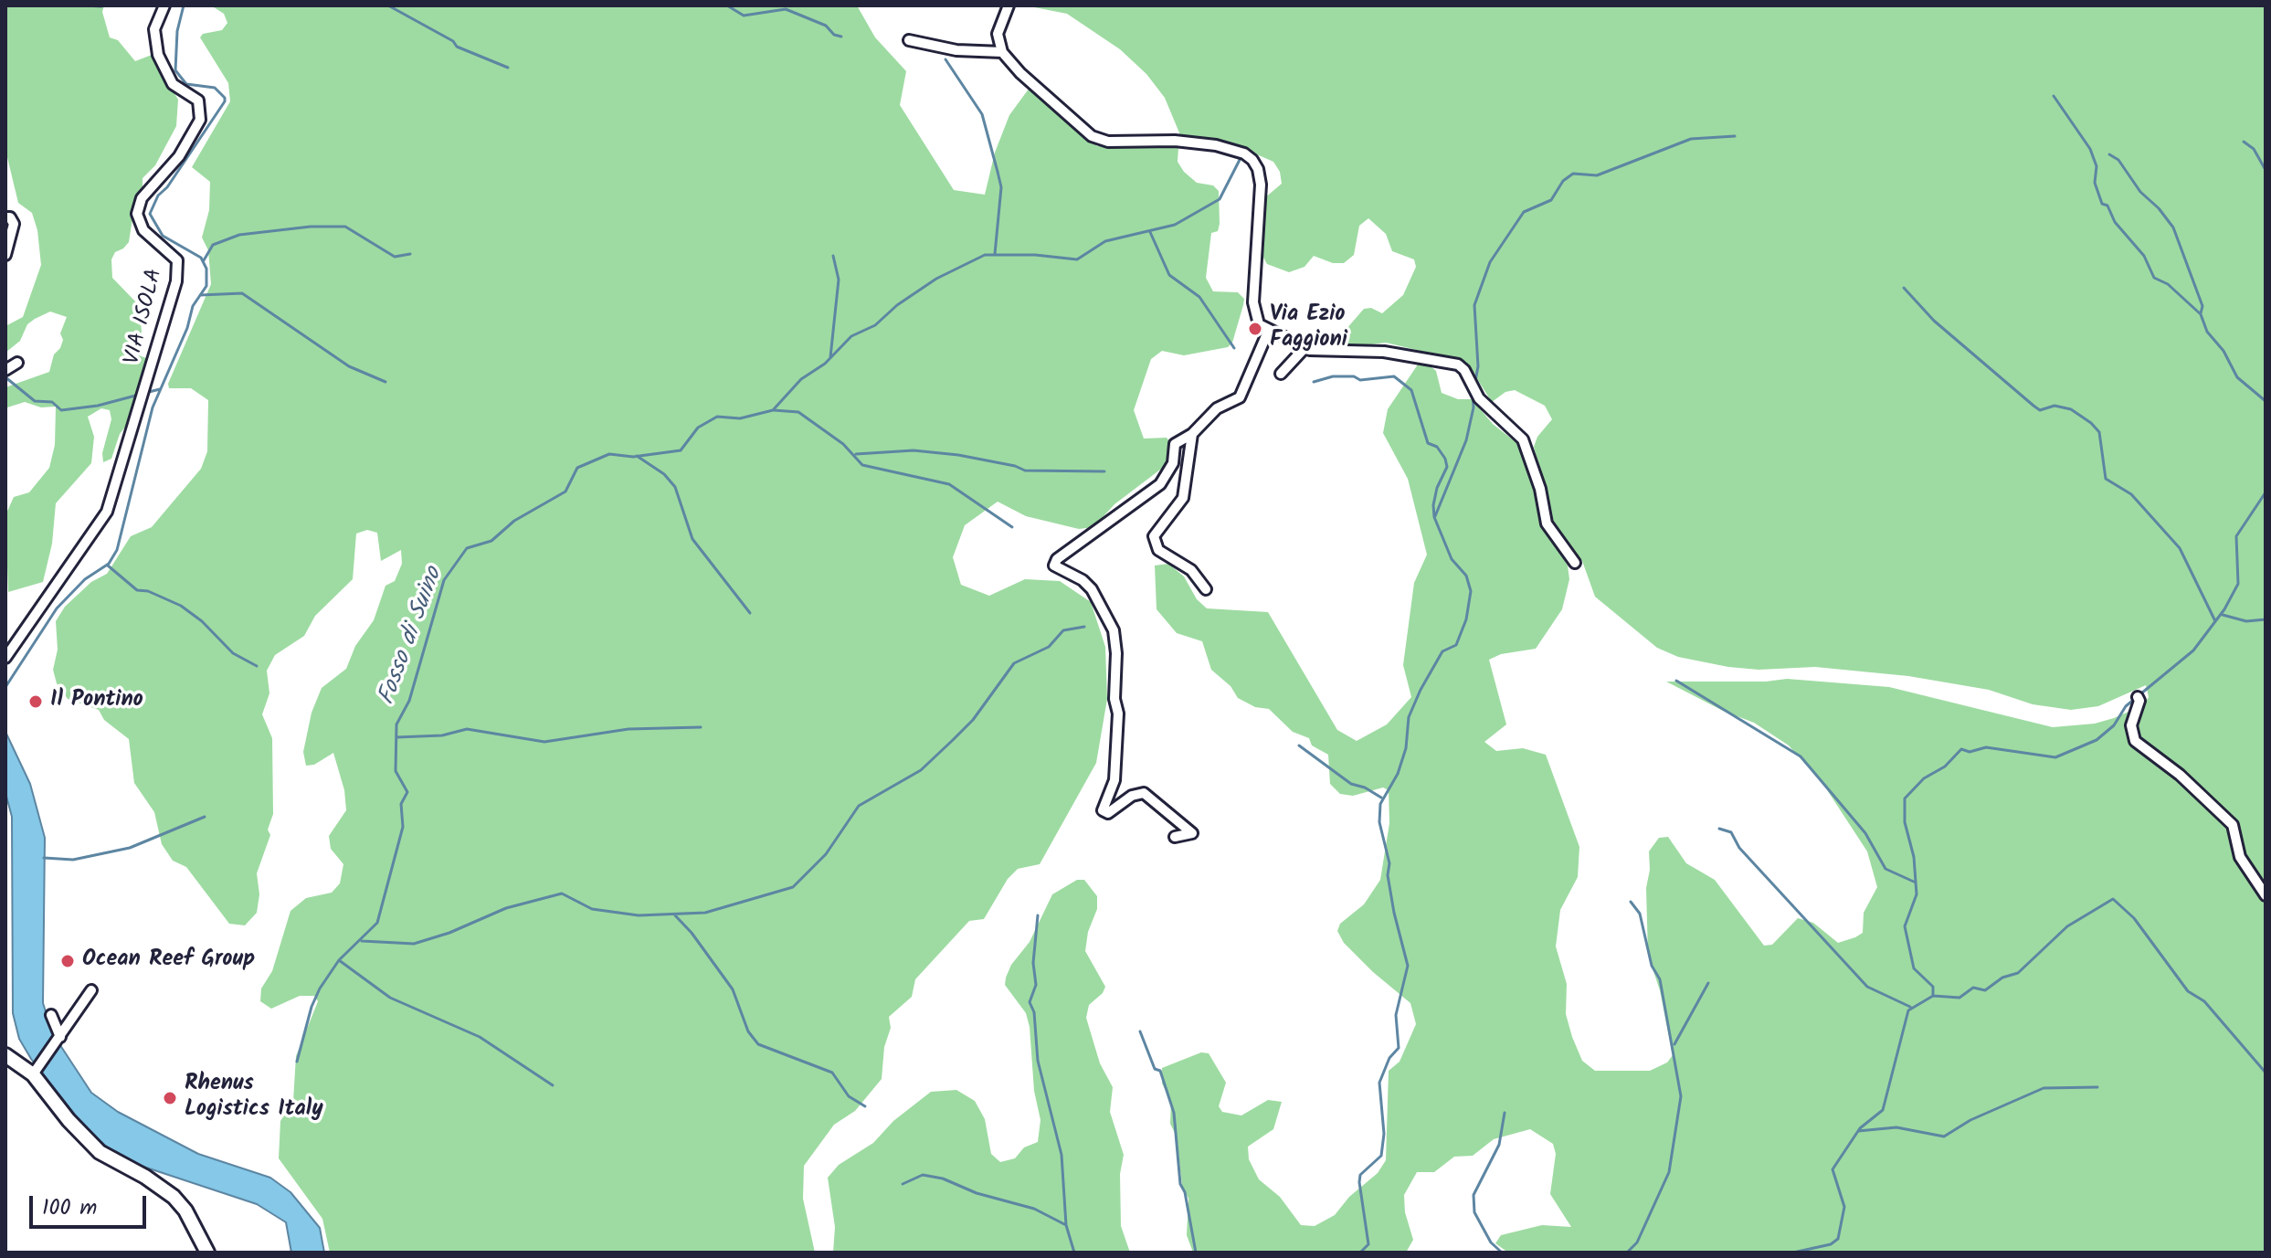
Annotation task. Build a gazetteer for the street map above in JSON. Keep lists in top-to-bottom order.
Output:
{
  "streets": {
    "street": ["VIA ISOLA"]
  },
  "water": ["Fosso di Suino"],
  "places": [
    "Via Ezio Faggioni",
    "Il Pontino",
    "Ocean Reef Group",
    "Rhenus Logistics Italy"
  ],
  "scale_bar": "100 m"
}
